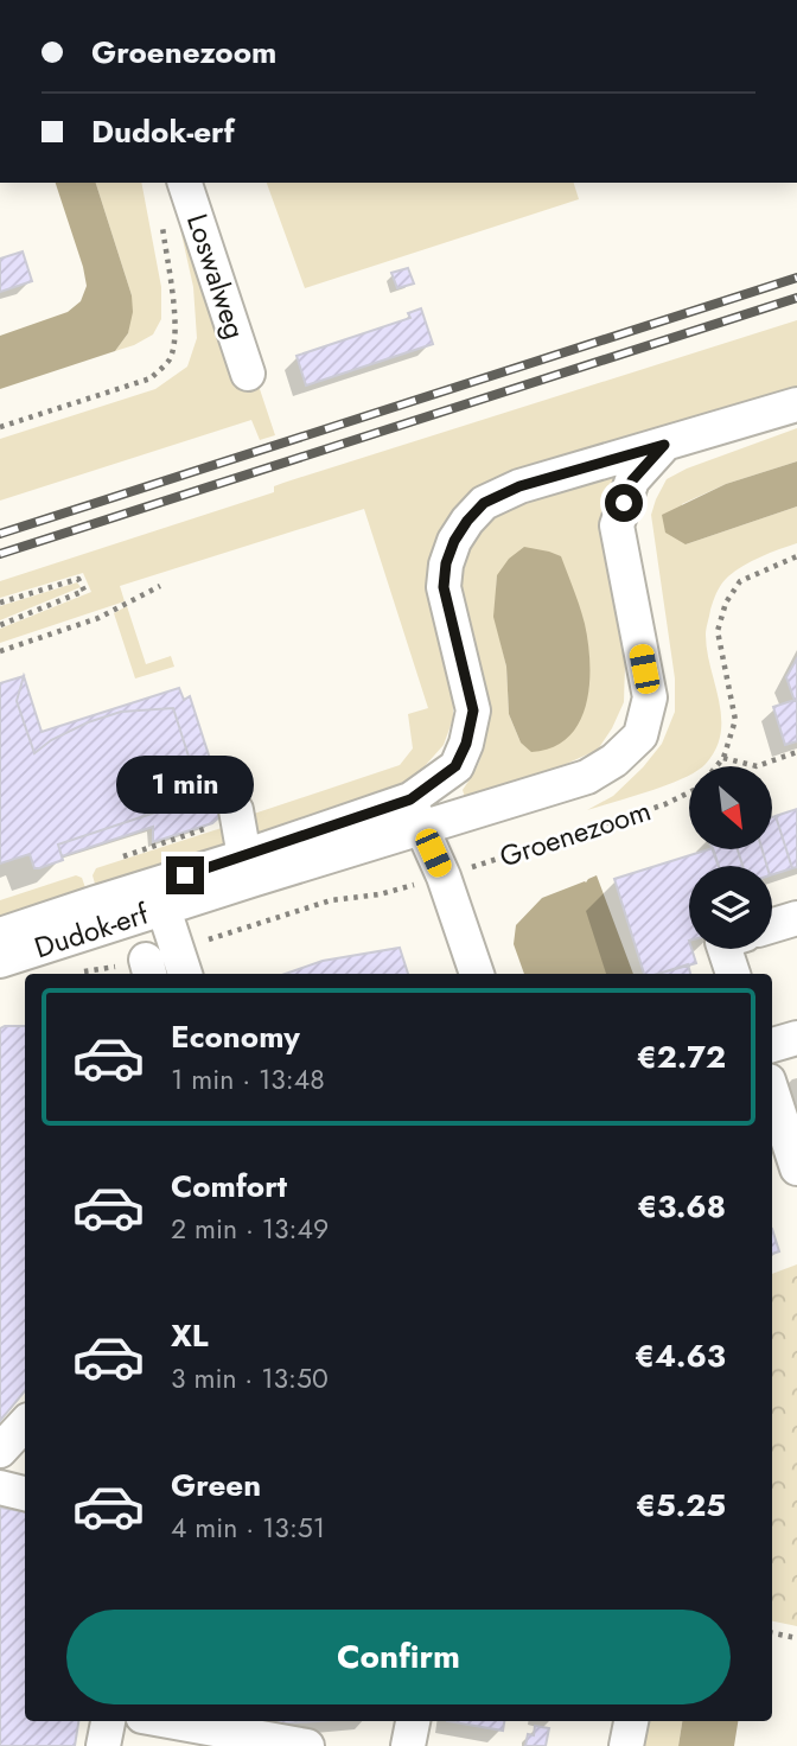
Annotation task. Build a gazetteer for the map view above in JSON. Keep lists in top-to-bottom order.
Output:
{
  "streets": {
    "street": ["Loswalweg", "Groenezoom", "Dudok-erf"]
  },
  "crossings": [
    ["Groenezoom", "Dudok-erf"]
  ],
  "north": "bottom right",
  "page": {
    "banner": ["Groenezoom", "Dudok-erf"],
    "bubble": "1 min",
    "list": [
      {
        "name": "Economy",
        "note": "1 min · 13:48",
        "value": "€2.72"
      },
      {
        "name": "Comfort",
        "note": "2 min · 13:49",
        "value": "€3.68"
      },
      {
        "name": "XL",
        "note": "3 min · 13:50",
        "value": "€4.63"
      },
      {
        "name": "Green",
        "note": "4 min · 13:51",
        "value": "€5.25"
      }
    ],
    "buttons": "Confirm"
  }
}
